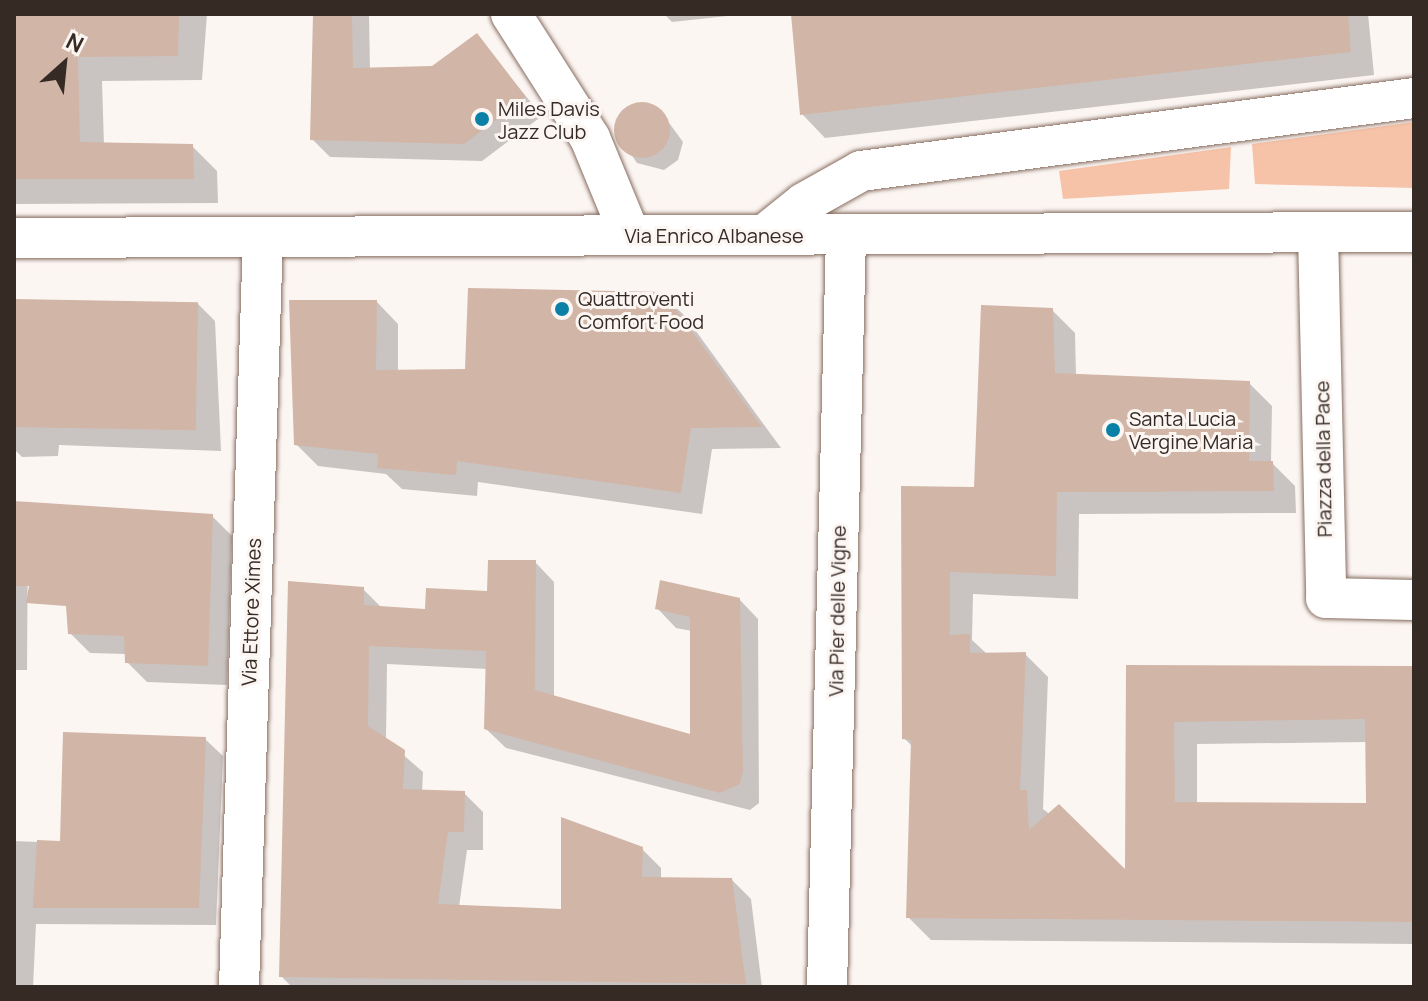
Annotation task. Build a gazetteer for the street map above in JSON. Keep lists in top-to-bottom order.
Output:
{
  "streets": {
    "street": [
      "Via Enrico Albanese",
      "Piazza della Pace",
      "Via Pier delle Vigne",
      "Via Ettore Ximes"
    ]
  },
  "crossings": [
    ["Via Enrico Albanese", "Piazza della Pace"],
    ["Via Enrico Albanese", "Via Pier delle Vigne"],
    ["Via Enrico Albanese", "Via Ettore Ximes"]
  ],
  "places": ["Miles Davis Jazz Club", "Quattroventi Comfort Food", "Santa Lucia Vergine Maria"],
  "north": "top right"
}
